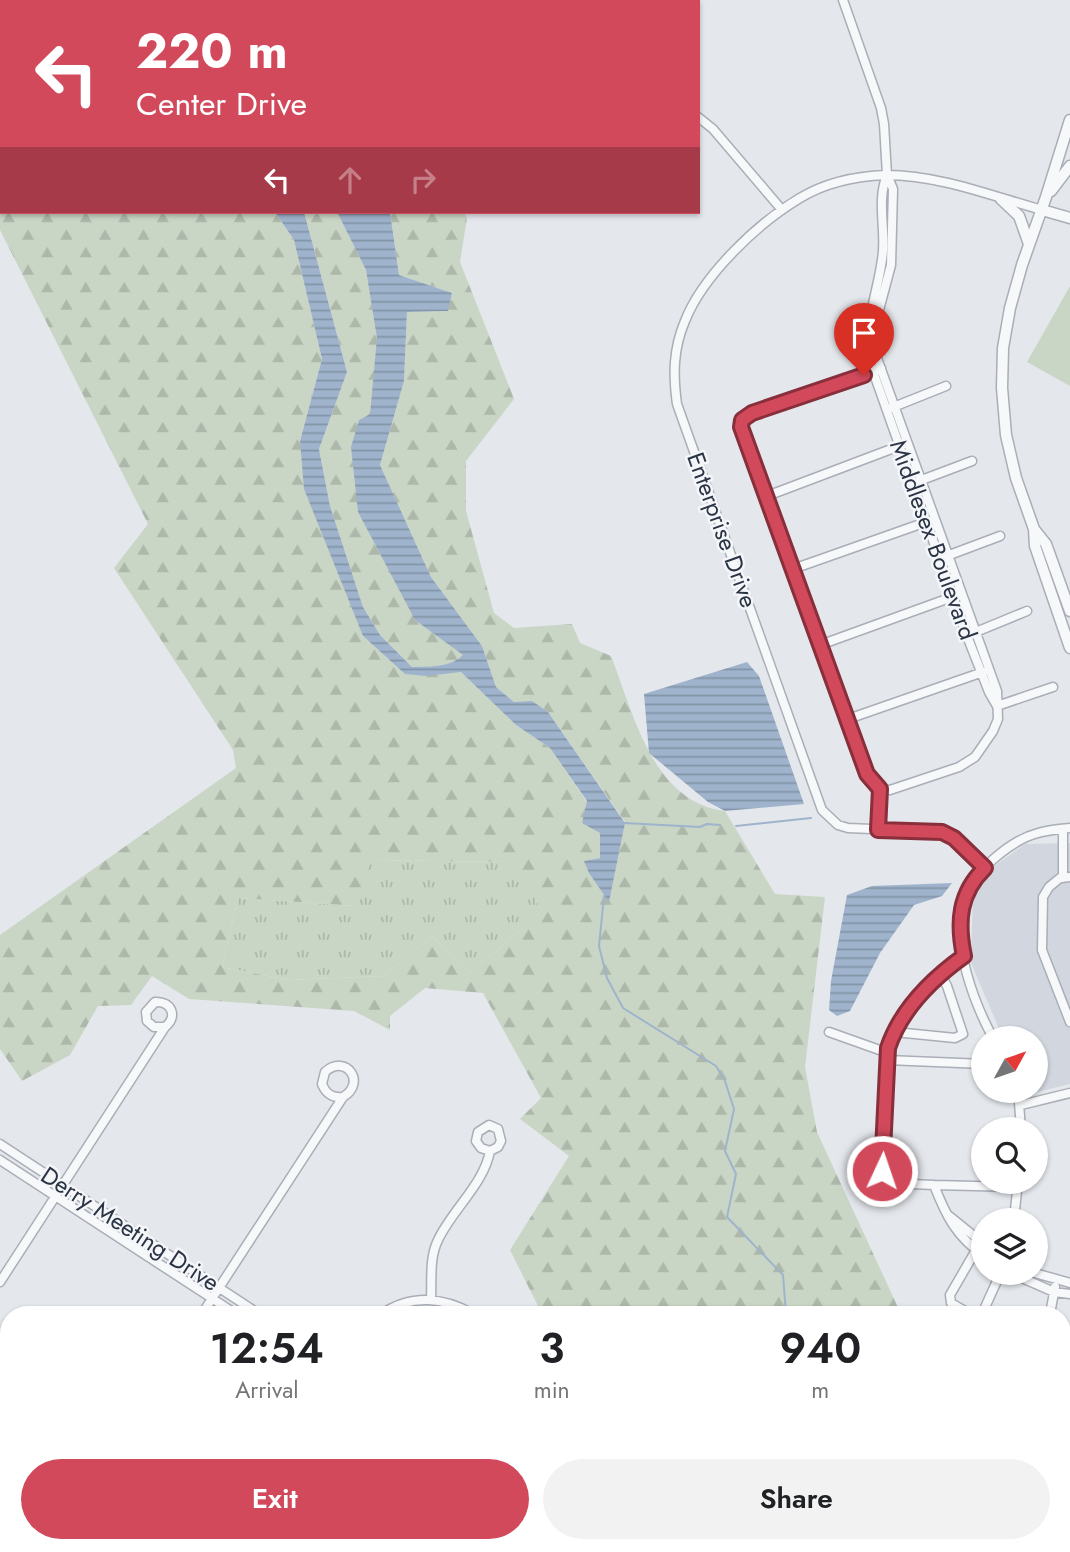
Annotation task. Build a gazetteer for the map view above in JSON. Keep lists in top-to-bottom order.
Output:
{
  "streets": {
    "street": ["Enterprise Drive", "Middlesex Boulevard", "Derry Meeting Drive"]
  },
  "crossings": [
    ["Enterprise Drive", "Middlesex Boulevard"]
  ],
  "north": "top right",
  "page": {
    "turn": ["220 m", "Center Drive"],
    "eta": [
      "12:54",
      "Arrival",
      "3",
      "min",
      "940",
      "m"
    ],
    "buttons": ["Exit", "Share"]
  }
}
